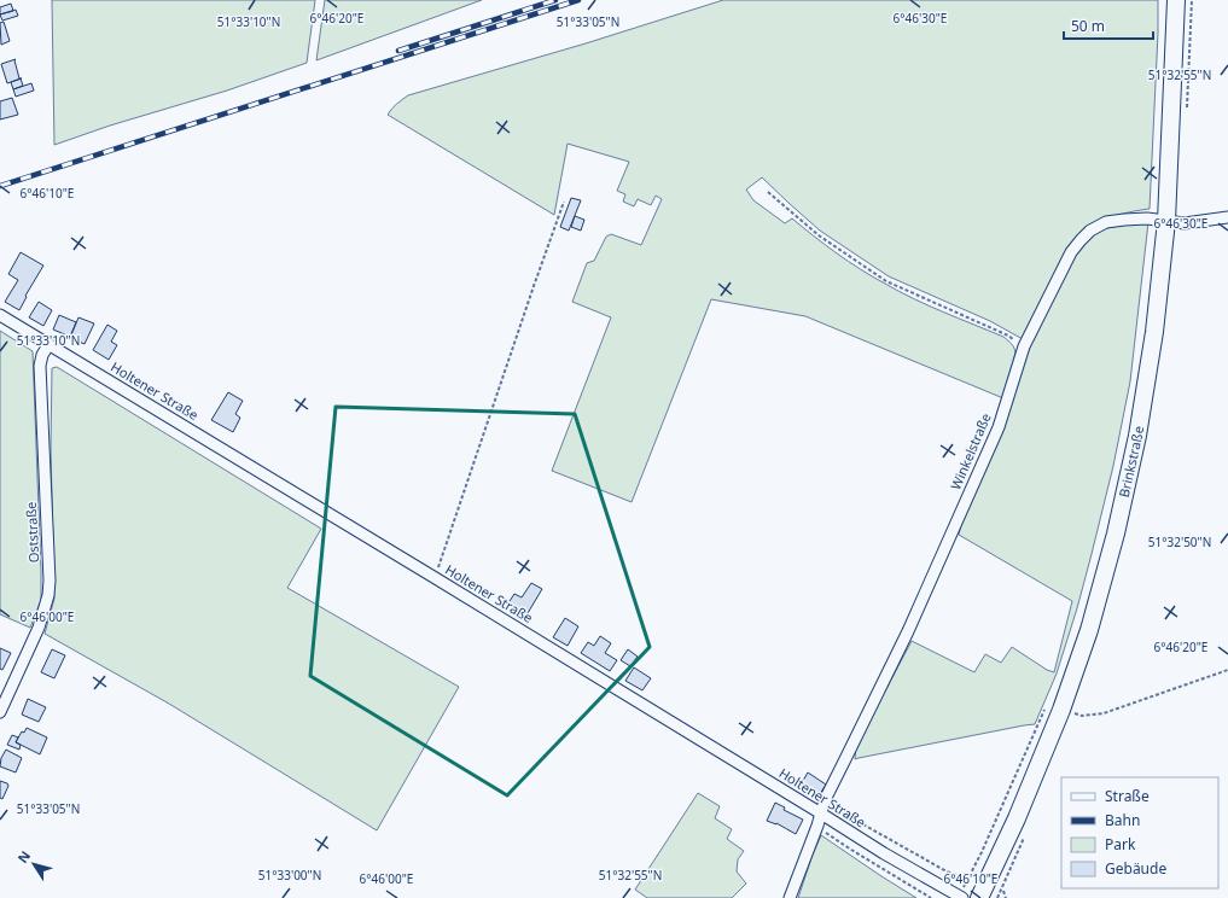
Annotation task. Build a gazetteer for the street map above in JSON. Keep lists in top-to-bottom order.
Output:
{
  "streets": {
    "main road": ["Brinkstraße"],
    "street": ["Holtener Straße", "Winkelstraße", "Oststraße"]
  },
  "crossings": [
    ["Holtener Straße", "Winkelstraße"],
    ["Holtener Straße", "Oststraße"],
    ["Winkelstraße", "Brinkstraße"]
  ],
  "legend": [
    "Straße",
    "Bahn",
    "Park",
    "Gebäude"
  ],
  "scale_bar": "50 m",
  "north": "top left",
  "coordinates": [
    "6°46'30\"E",
    "6°46'20\"E",
    "51°33'10\"N",
    "51°33'05\"N",
    "51°32'55\"N",
    "6°46'10\"E",
    "51°32'50\"N",
    "6°46'00\"E",
    "51°33'00\"N"
  ]
}
